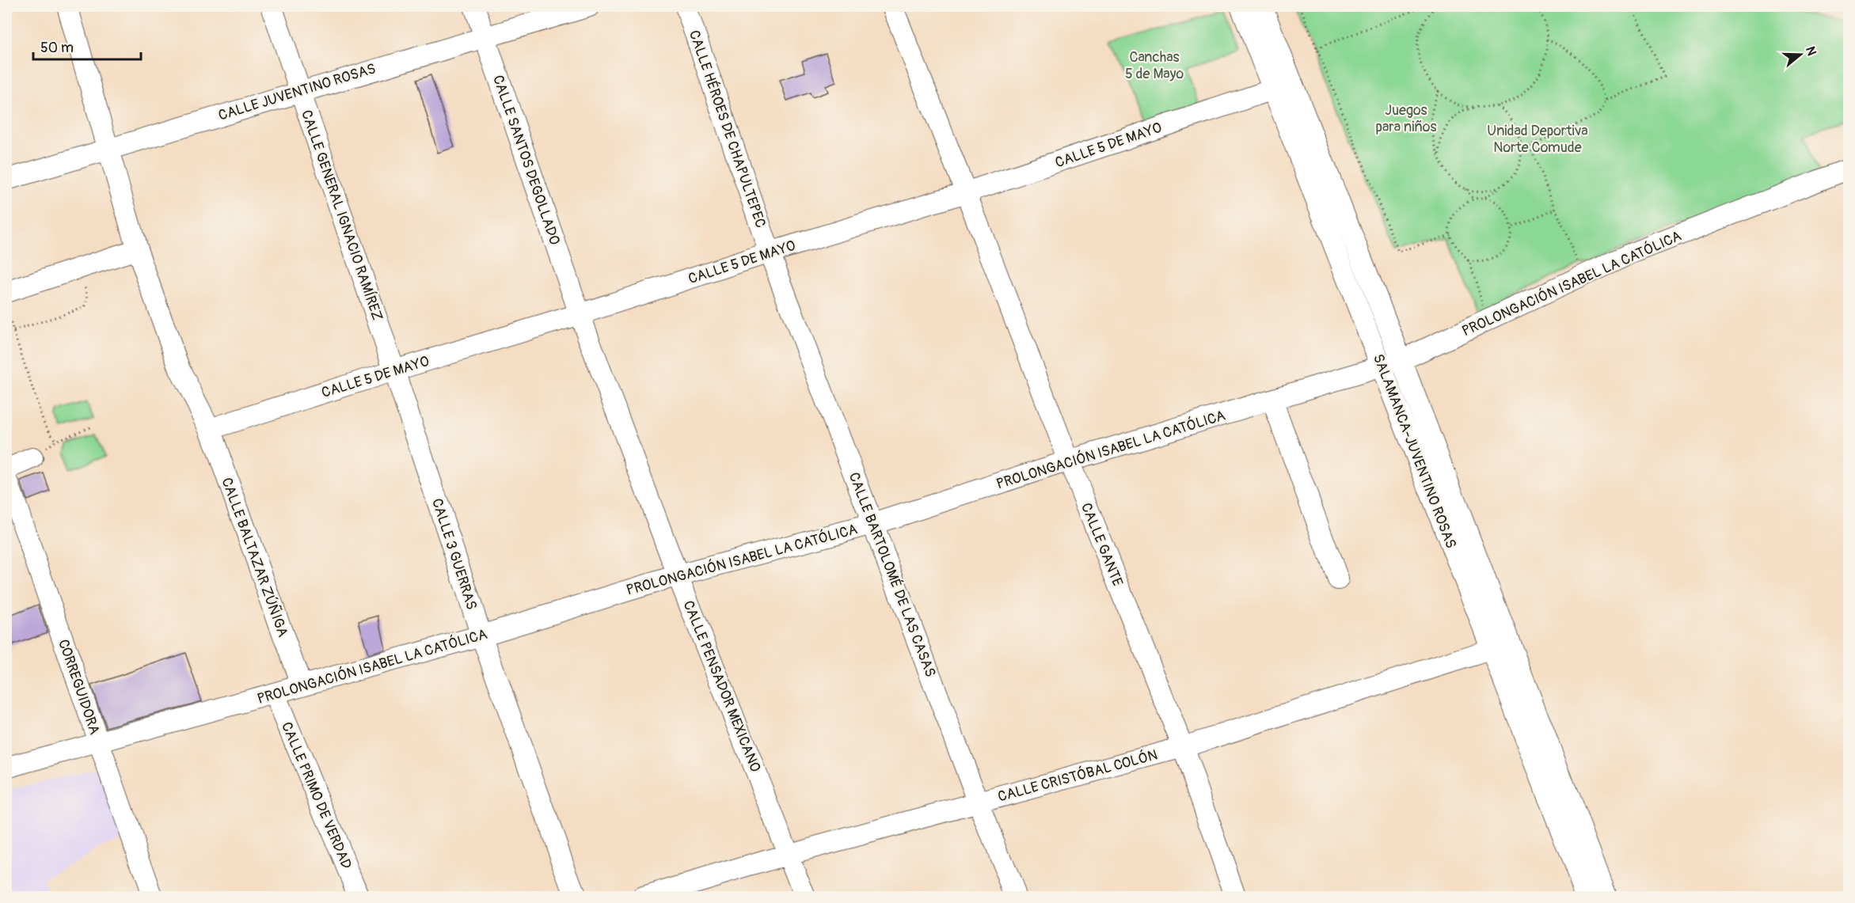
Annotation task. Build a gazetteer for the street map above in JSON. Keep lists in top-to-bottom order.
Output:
{
  "streets": {
    "street": [
      "CALLE JUVENTINO ROSAS",
      "CALLE HÉROES DE CHAPULTEPEC",
      "CALLE 5 DE MAYO",
      "CALLE SANTOS DEGOLLADO",
      "CALLE GENERAL IGNACIO RAMÍREZ",
      "PROLONGACIÓN ISABEL LA CATÓLICA",
      "SALAMANCA-JUVENTINO ROSAS",
      "CALLE GANTE",
      "CALLE 3 GUERRAS",
      "CALLE BALTAZAR ZÚÑIGA",
      "CALLE BARTOLOMÉ DE LAS CASAS",
      "CALLE PENSADOR MEXICANO",
      "CORREGUIDORA",
      "CALLE CRISTÓBAL COLÓN",
      "CALLE PRIMO DE VERDAD"
    ]
  },
  "crossings": [
    ["CALLE JUVENTINO ROSAS", "CALLE SANTOS DEGOLLADO"],
    ["CALLE JUVENTINO ROSAS", "CALLE GENERAL IGNACIO RAMÍREZ"],
    ["CALLE JUVENTINO ROSAS", "CALLE BALTAZAR ZÚÑIGA"],
    ["CALLE HÉROES DE CHAPULTEPEC", "CALLE 5 DE MAYO"],
    ["CALLE HÉROES DE CHAPULTEPEC", "CALLE BARTOLOMÉ DE LAS CASAS"],
    ["CALLE 5 DE MAYO", "CALLE SANTOS DEGOLLADO"],
    ["CALLE 5 DE MAYO", "CALLE GENERAL IGNACIO RAMÍREZ"],
    ["CALLE 5 DE MAYO", "SALAMANCA-JUVENTINO ROSAS"],
    ["CALLE 5 DE MAYO", "CALLE GANTE"],
    ["CALLE 5 DE MAYO", "CALLE 3 GUERRAS"],
    ["CALLE 5 DE MAYO", "CALLE BALTAZAR ZÚÑIGA"],
    ["CALLE 5 DE MAYO", "CALLE BARTOLOMÉ DE LAS CASAS"],
    ["CALLE 5 DE MAYO", "CALLE PENSADOR MEXICANO"],
    ["CALLE SANTOS DEGOLLADO", "CALLE PENSADOR MEXICANO"],
    ["CALLE GENERAL IGNACIO RAMÍREZ", "CALLE 3 GUERRAS"],
    ["PROLONGACIÓN ISABEL LA CATÓLICA", "SALAMANCA-JUVENTINO ROSAS"],
    ["PROLONGACIÓN ISABEL LA CATÓLICA", "CALLE GANTE"],
    ["PROLONGACIÓN ISABEL LA CATÓLICA", "CALLE 3 GUERRAS"],
    ["PROLONGACIÓN ISABEL LA CATÓLICA", "CALLE BALTAZAR ZÚÑIGA"],
    ["PROLONGACIÓN ISABEL LA CATÓLICA", "CALLE BARTOLOMÉ DE LAS CASAS"],
    ["PROLONGACIÓN ISABEL LA CATÓLICA", "CALLE PENSADOR MEXICANO"],
    ["PROLONGACIÓN ISABEL LA CATÓLICA", "CORREGUIDORA"],
    ["PROLONGACIÓN ISABEL LA CATÓLICA", "CALLE PRIMO DE VERDAD"],
    ["SALAMANCA-JUVENTINO ROSAS", "CALLE CRISTÓBAL COLÓN"],
    ["CALLE GANTE", "CALLE CRISTÓBAL COLÓN"],
    ["CALLE BARTOLOMÉ DE LAS CASAS", "CALLE CRISTÓBAL COLÓN"],
    ["CALLE PENSADOR MEXICANO", "CALLE CRISTÓBAL COLÓN"]
  ],
  "parks": ["Canchas 5 de Mayo", "Juegos para niños", "Unidad Deportiva Norte Comude"],
  "scale_bar": "50 m",
  "north": "right"
}
